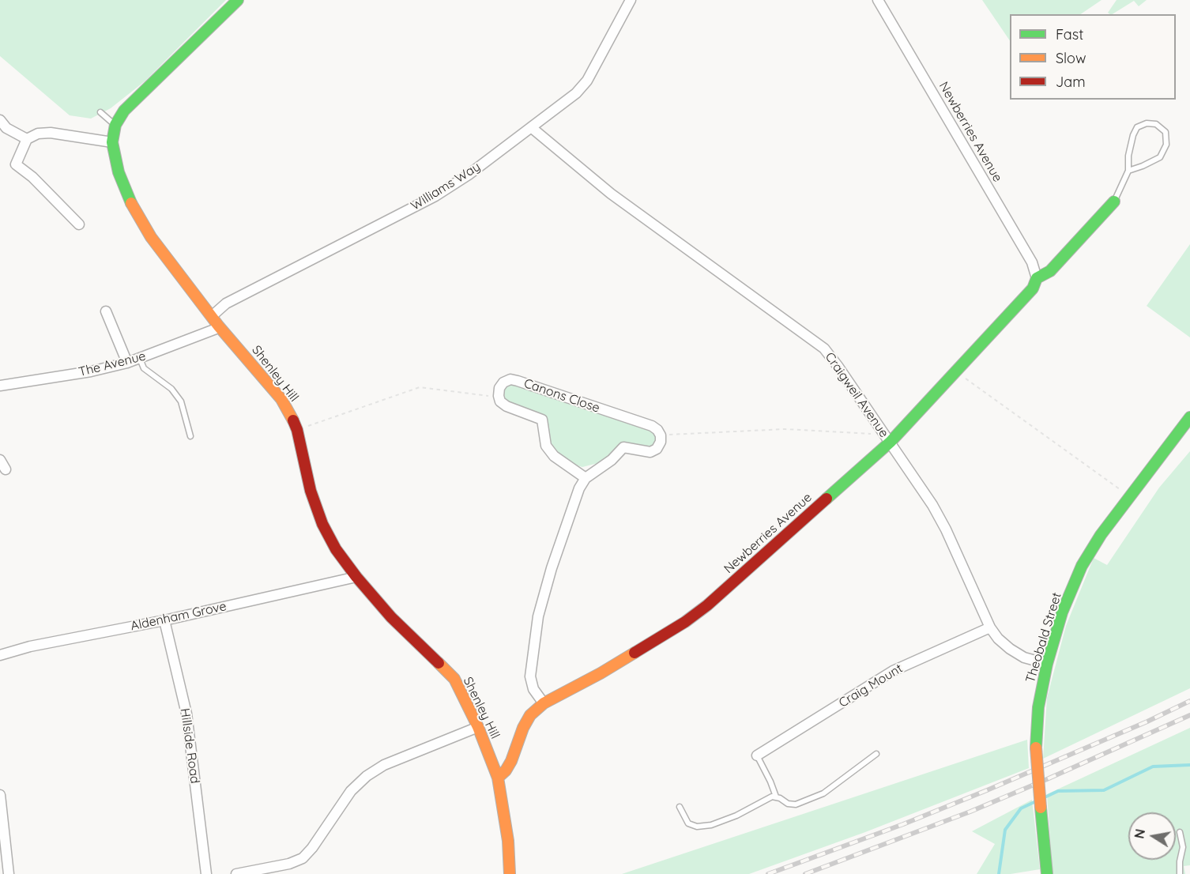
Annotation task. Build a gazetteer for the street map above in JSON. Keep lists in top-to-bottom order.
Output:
{
  "streets": {
    "street": [
      "Newberries Avenue",
      "Williams Way",
      "The Avenue",
      "Shenley Hill",
      "Craigweil Avenue",
      "Canons Close",
      "Aldenham Grove",
      "Theobald Street",
      "Craig Mount",
      "Hillside Road"
    ]
  },
  "crossings": [
    ["Newberries Avenue", "Shenley Hill"],
    ["Newberries Avenue", "Craigweil Avenue"],
    ["Williams Way", "Shenley Hill"],
    ["Williams Way", "Craigweil Avenue"],
    ["The Avenue", "Shenley Hill"],
    ["Shenley Hill", "Aldenham Grove"],
    ["Craigweil Avenue", "Theobald Street"],
    ["Craigweil Avenue", "Craig Mount"],
    ["Aldenham Grove", "Hillside Road"]
  ],
  "legend": ["Fast", "Slow", "Jam"],
  "north": "left"
}
